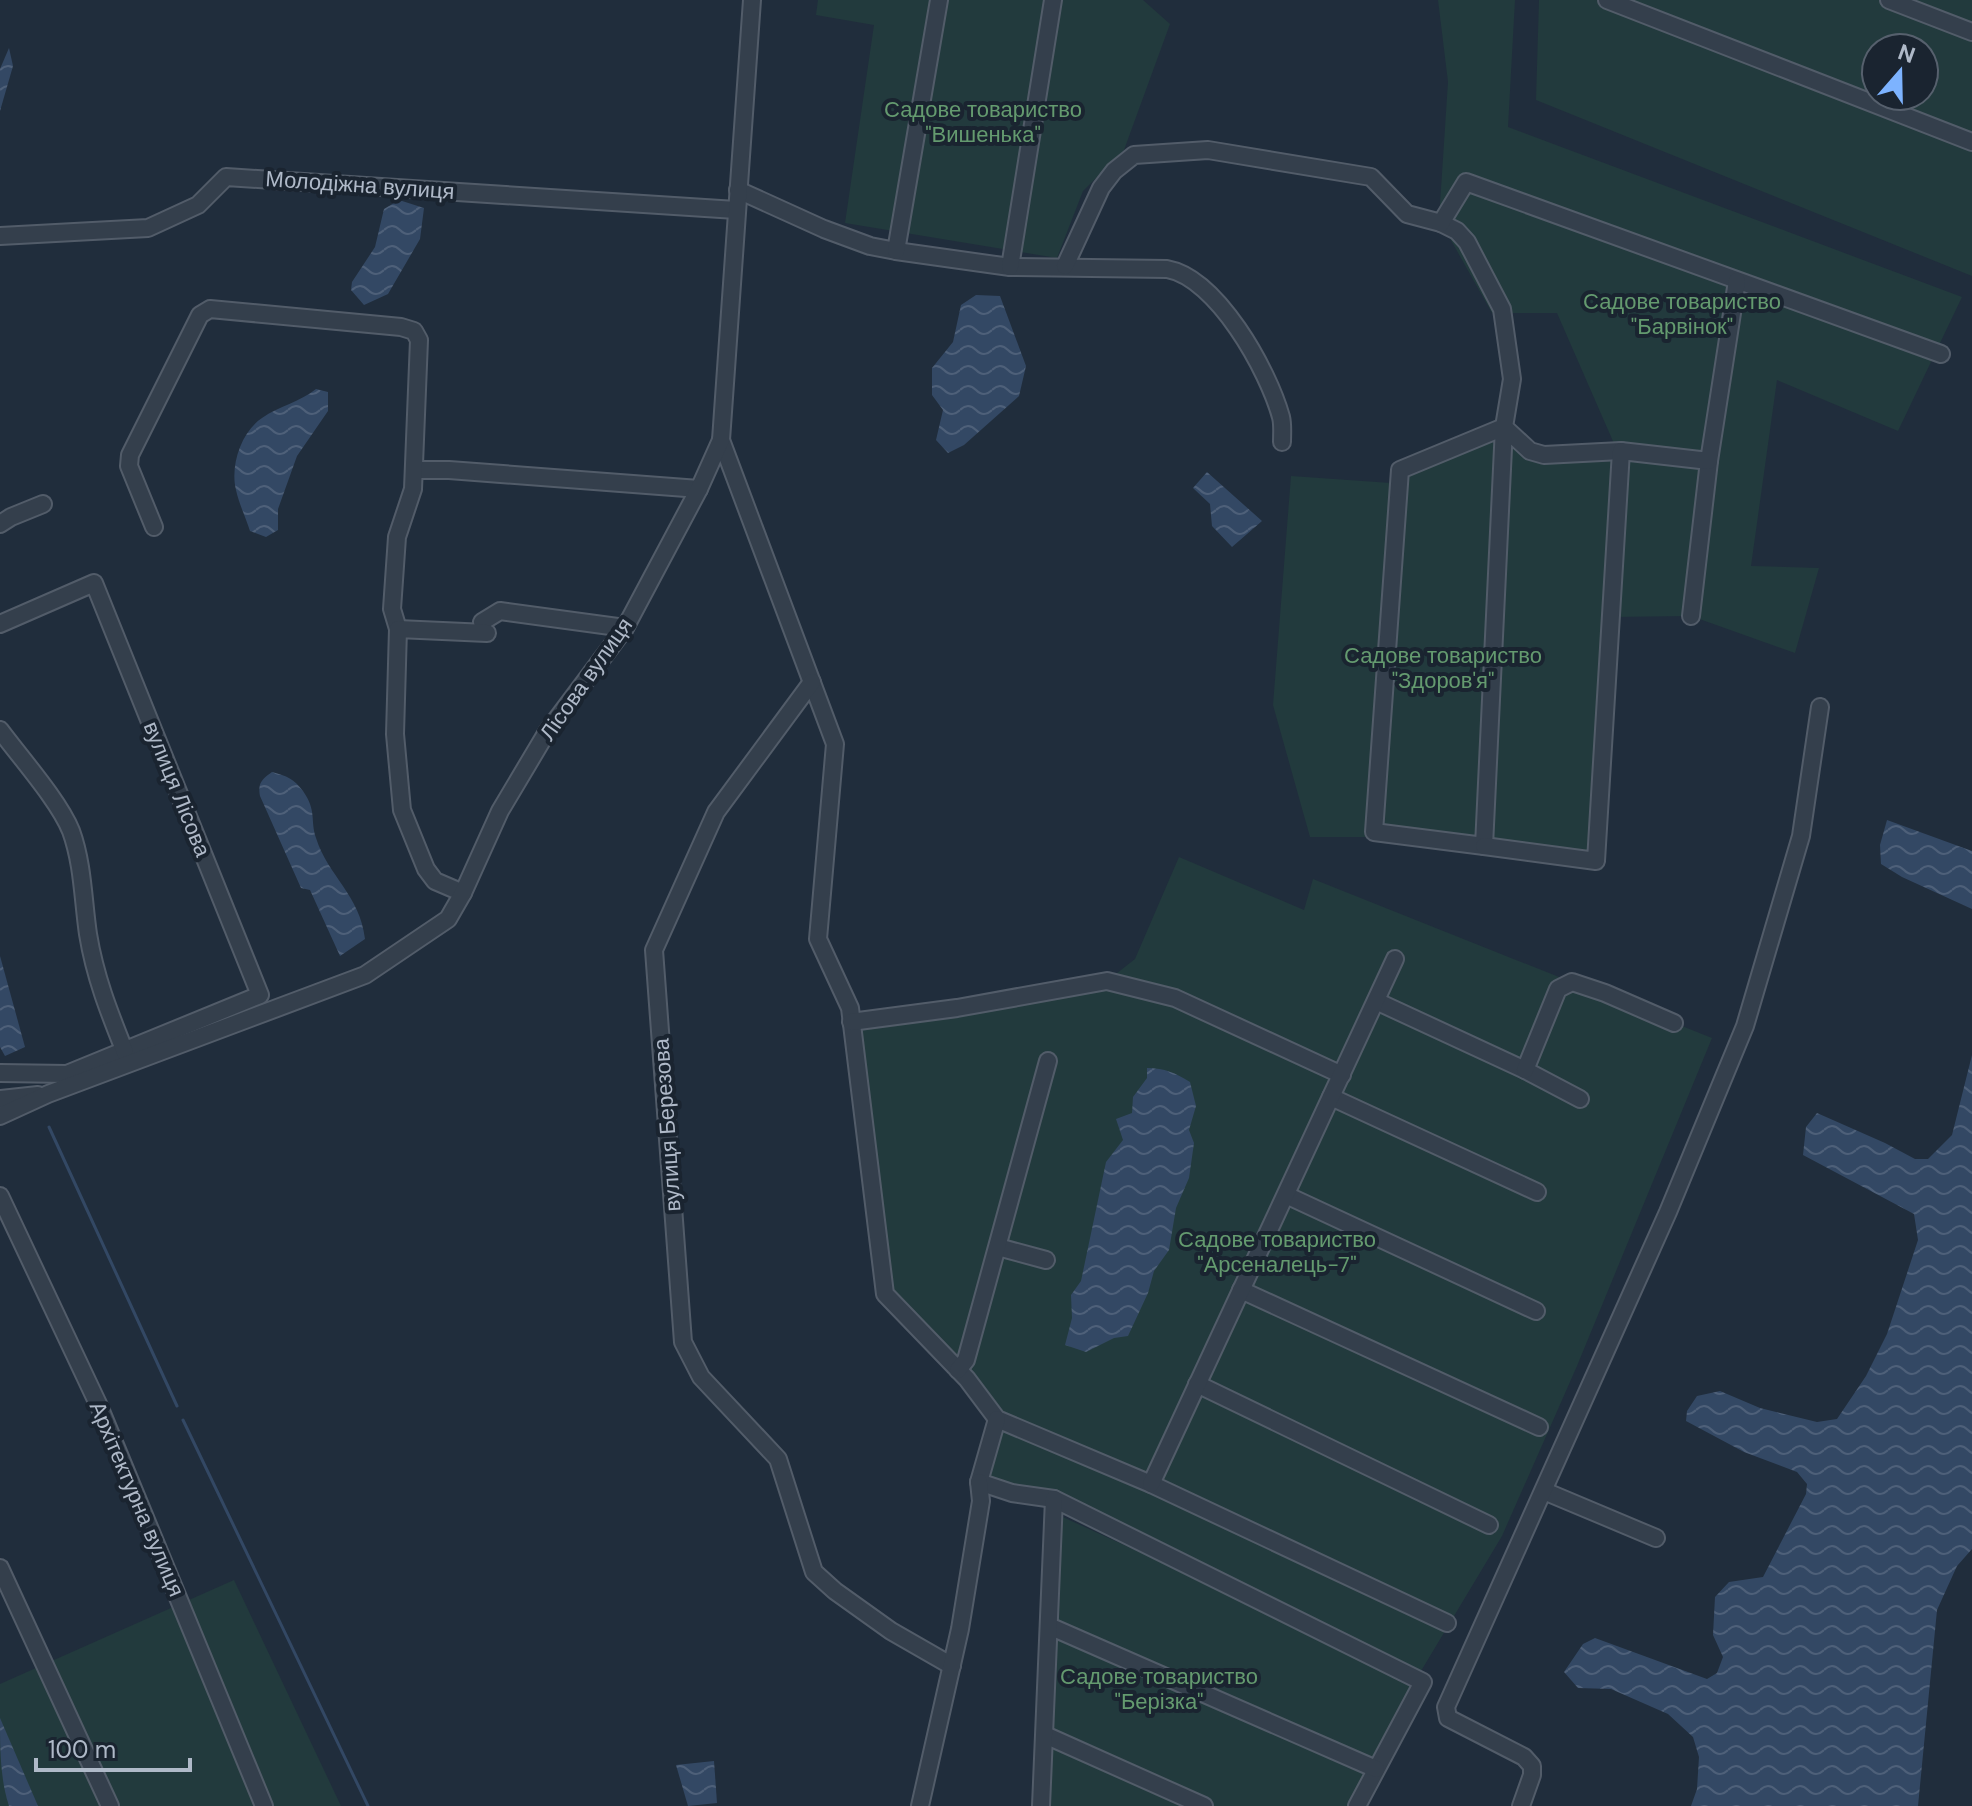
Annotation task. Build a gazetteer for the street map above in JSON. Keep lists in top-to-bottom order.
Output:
{
  "streets": {
    "street": [
      "Молодіжна вулиця",
      "Лісова вулиця",
      "вулиця Лісова",
      "вулиця Березова",
      "Архітектурна вулиця"
    ]
  },
  "crossings": [
    ["Молодіжна вулиця", "Лісова вулиця"]
  ],
  "parks": [
    "Садове товариство \"Вишенька\"",
    "Садове товариство \"Барвінок\"",
    "Садове товариство \"Здоров'я\"",
    "Садове товариство \"Арсеналець-7\"",
    "Садове товариство \"Берізка\""
  ],
  "scale_bar": "100 m",
  "north": "top"
}
